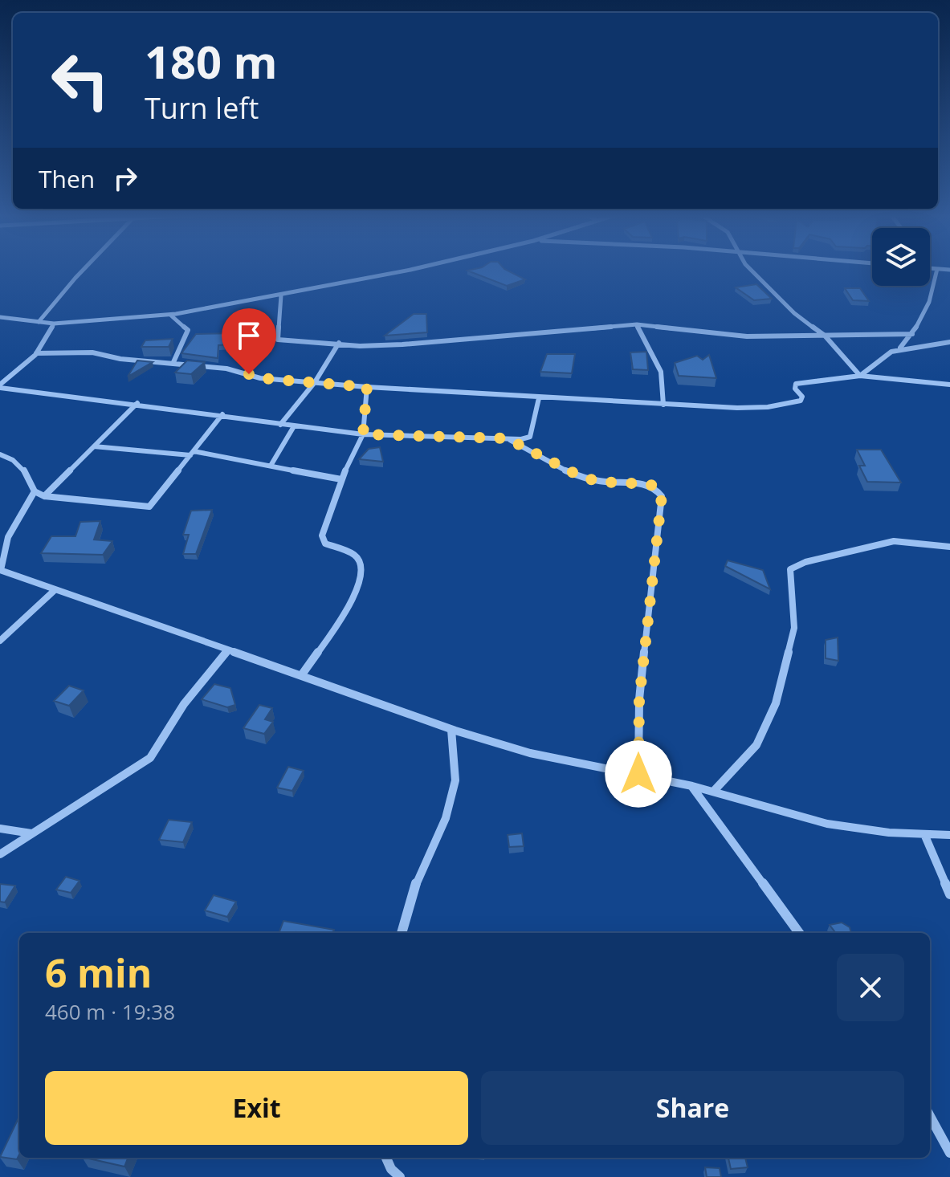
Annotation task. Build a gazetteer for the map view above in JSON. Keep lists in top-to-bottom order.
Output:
{
  "page": {
    "turn": ["180 m", "Turn left"],
    "then": "Then",
    "heading": ["6 min", "460 m · 19:38"],
    "buttons": ["Exit", "Share"]
  }
}
